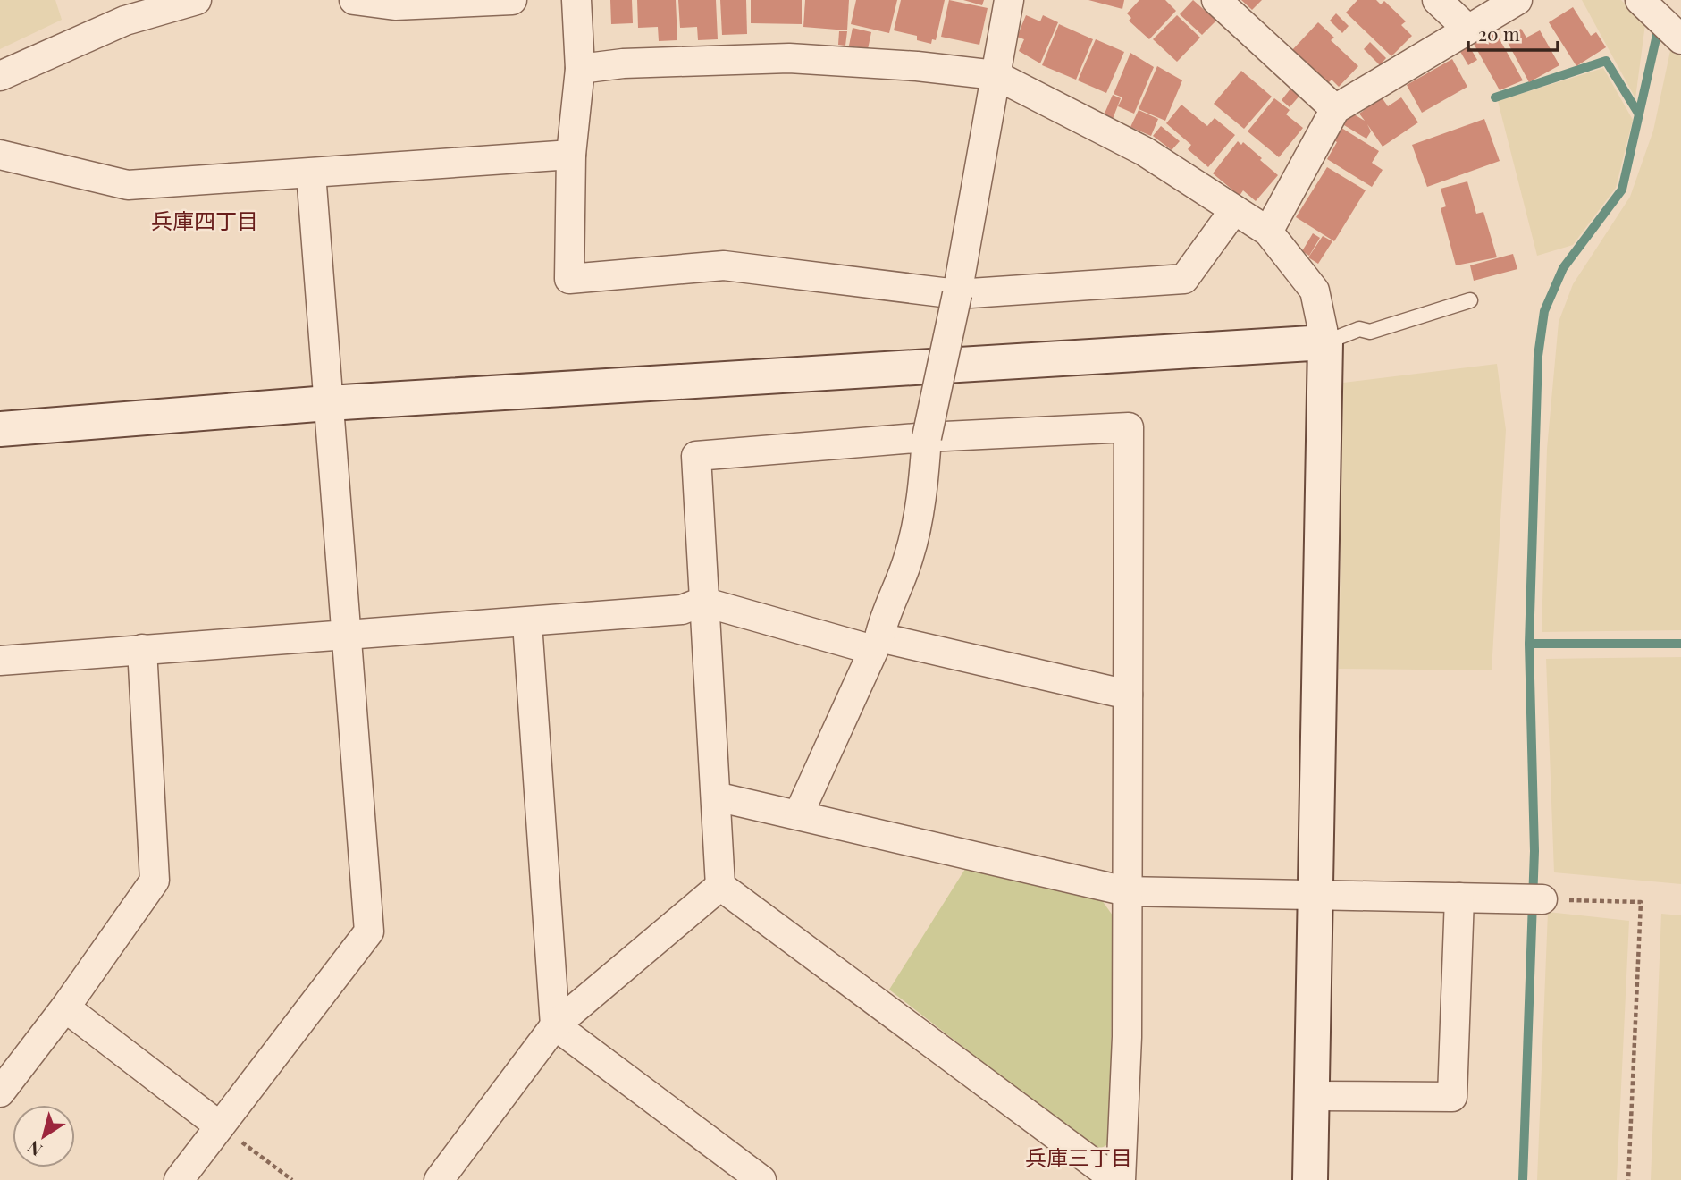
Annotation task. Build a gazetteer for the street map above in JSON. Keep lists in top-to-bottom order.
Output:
{
  "districts": ["兵庫四丁目", "兵庫三丁目"],
  "scale_bar": "20 m",
  "north": "bottom left"
}
